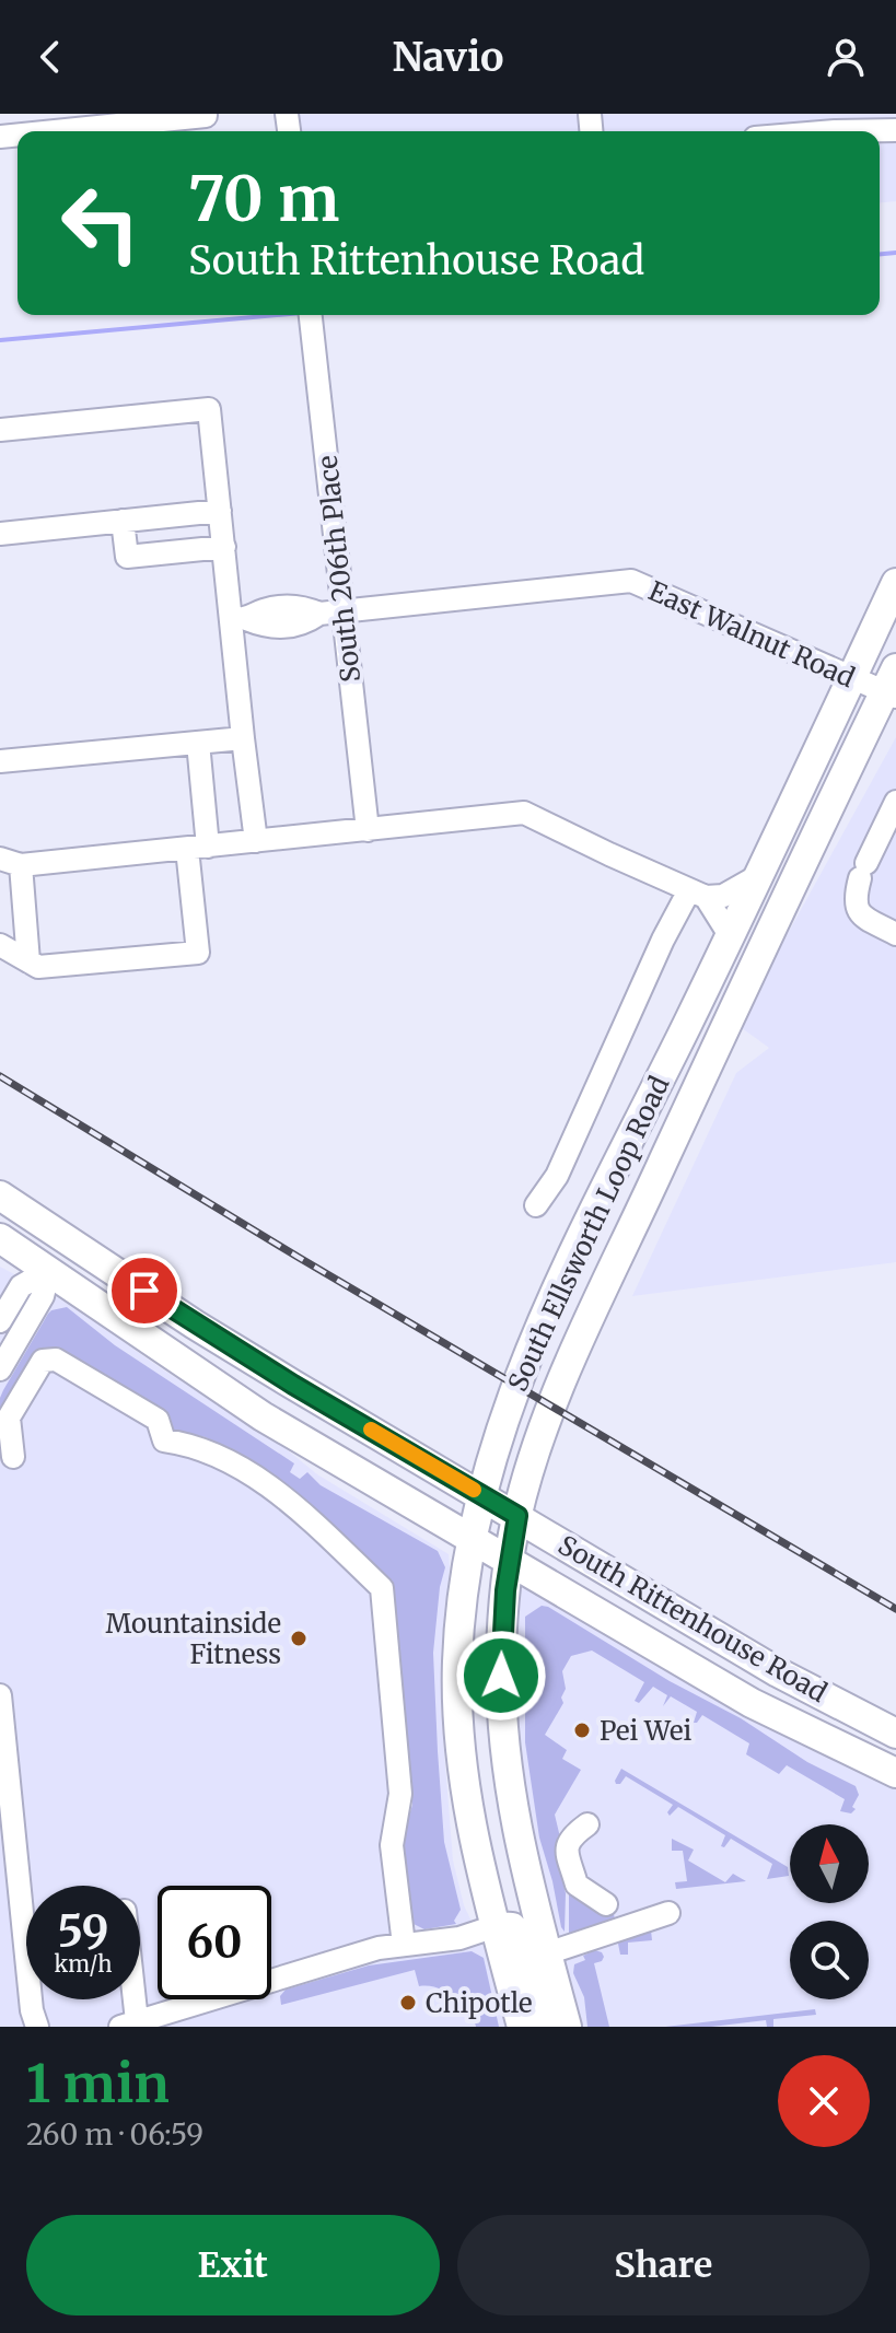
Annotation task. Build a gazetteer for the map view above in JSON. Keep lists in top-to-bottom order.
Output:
{
  "streets": {
    "main road": ["South Ellsworth Loop Road", "South Rittenhouse Road"],
    "street": ["South 206th Place", "East Walnut Road"]
  },
  "crossings": [
    ["South 206th Place", "East Walnut Road"],
    ["East Walnut Road", "South Ellsworth Loop Road"],
    ["South Ellsworth Loop Road", "South Rittenhouse Road"]
  ],
  "places": ["Mountainside Fitness", "Pei Wei", "Chipotle"],
  "north": "top",
  "page": {
    "header": "Navio",
    "turn": ["70 m", "South Rittenhouse Road"],
    "speed": "59 km/h",
    "limit": "60",
    "heading": ["1 min", "260 m · 06:59"],
    "buttons": ["Exit", "Share"]
  }
}
